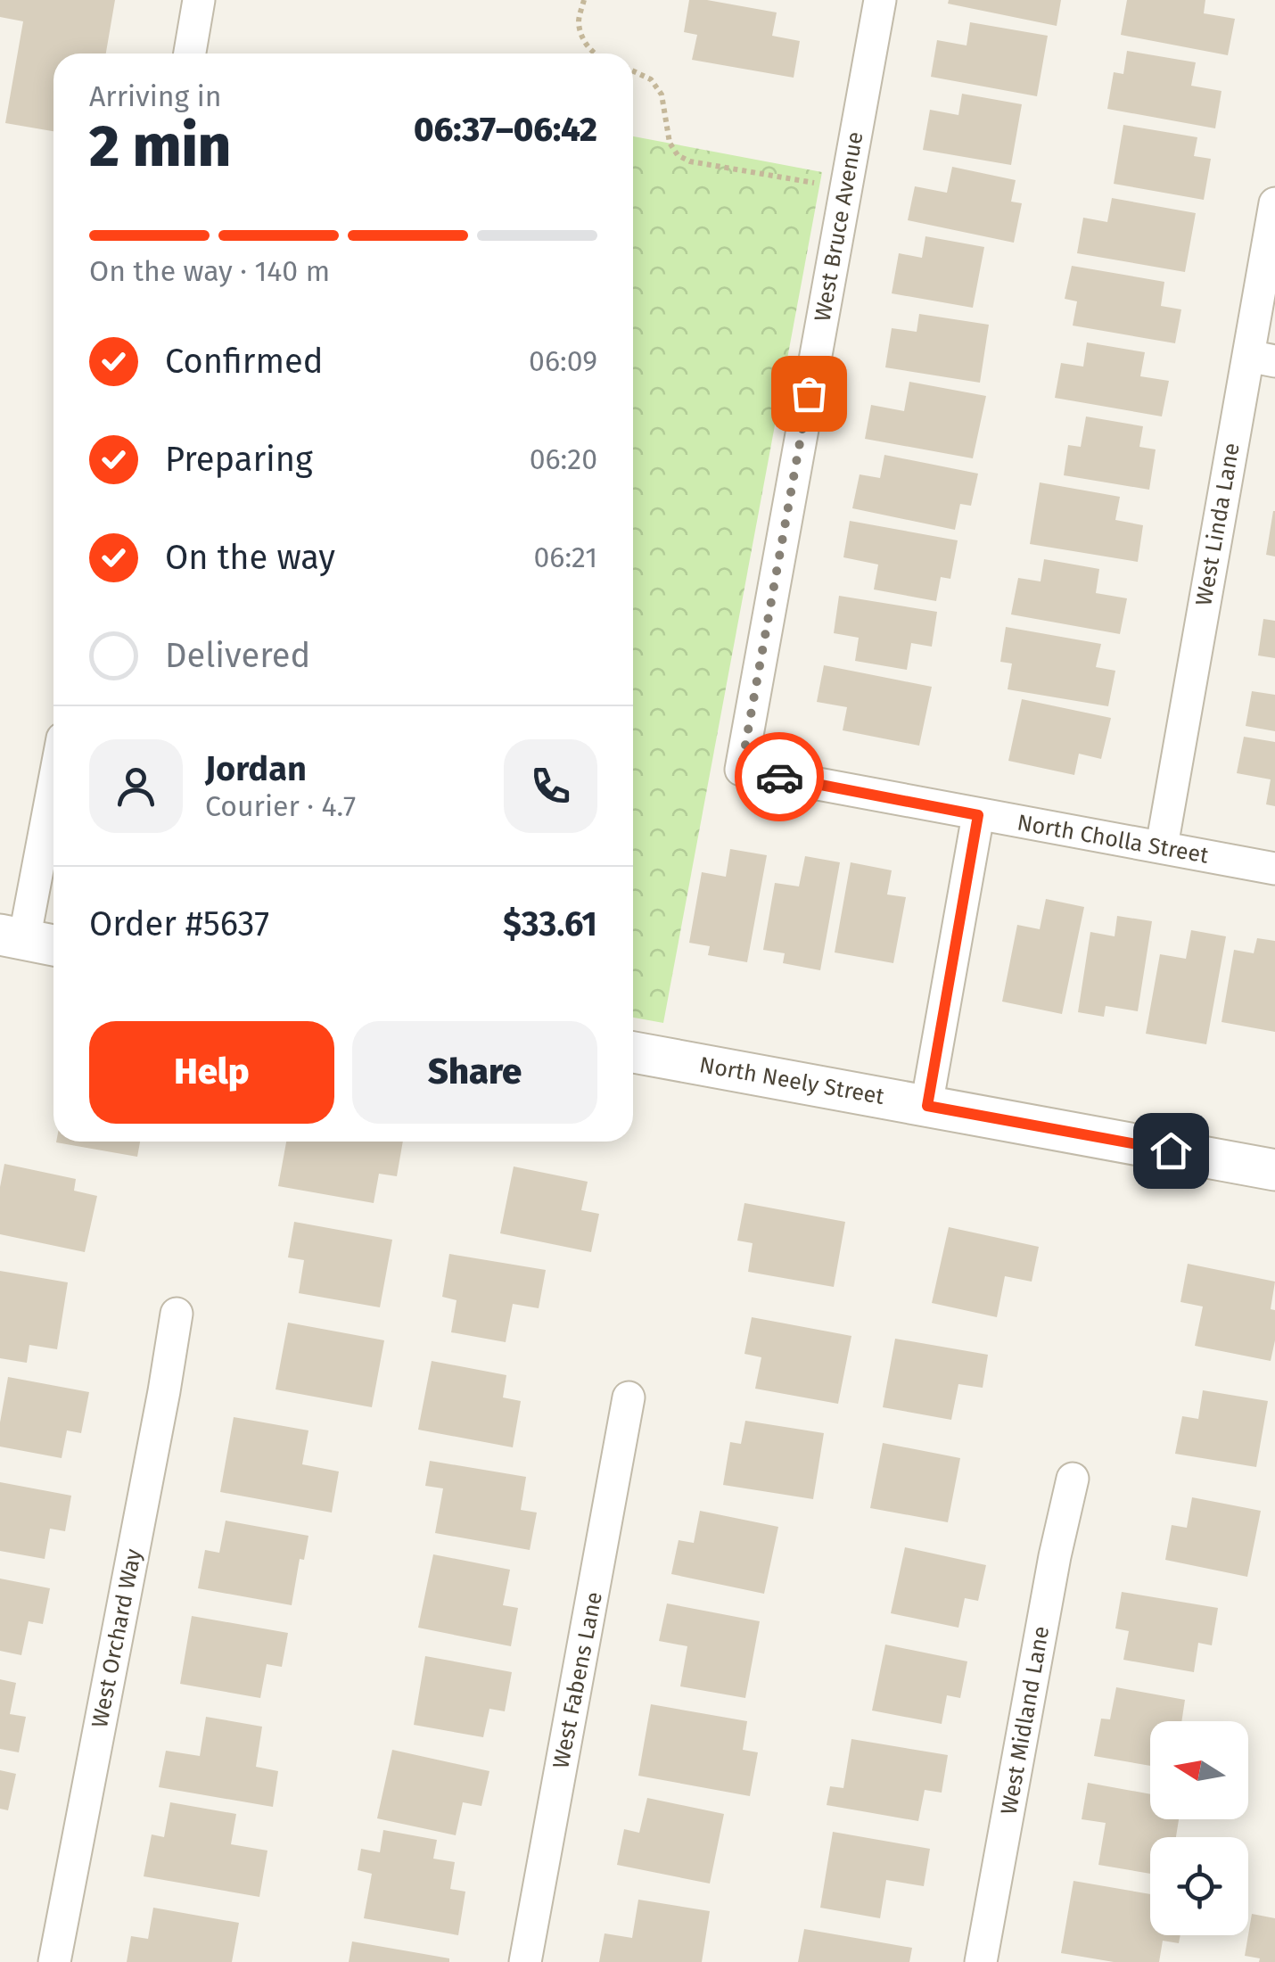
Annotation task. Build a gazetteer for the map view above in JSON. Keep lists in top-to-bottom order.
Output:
{
  "streets": {
    "street": [
      "West Bruce Avenue",
      "West Linda Lane",
      "North Cholla Street",
      "North Neely Street",
      "West Orchard Way",
      "West Fabens Lane",
      "West Midland Lane"
    ]
  },
  "crossings": [
    ["West Bruce Avenue", "North Cholla Street"],
    ["West Linda Lane", "North Cholla Street"]
  ],
  "north": "left",
  "page": {
    "heading": ["2 min", "Arriving in", "06:37–06:42"],
    "panel": [
      "Jordan",
      "Courier · 4.7",
      "Order #5637",
      "$33.61"
    ],
    "bar": "On the way · 140 m",
    "list": [
      ["Confirmed", "06:09"],
      ["Preparing", "06:20"],
      ["On the way", "06:21"],
      "Delivered"
    ],
    "buttons": ["Help", "Share"]
  }
}
